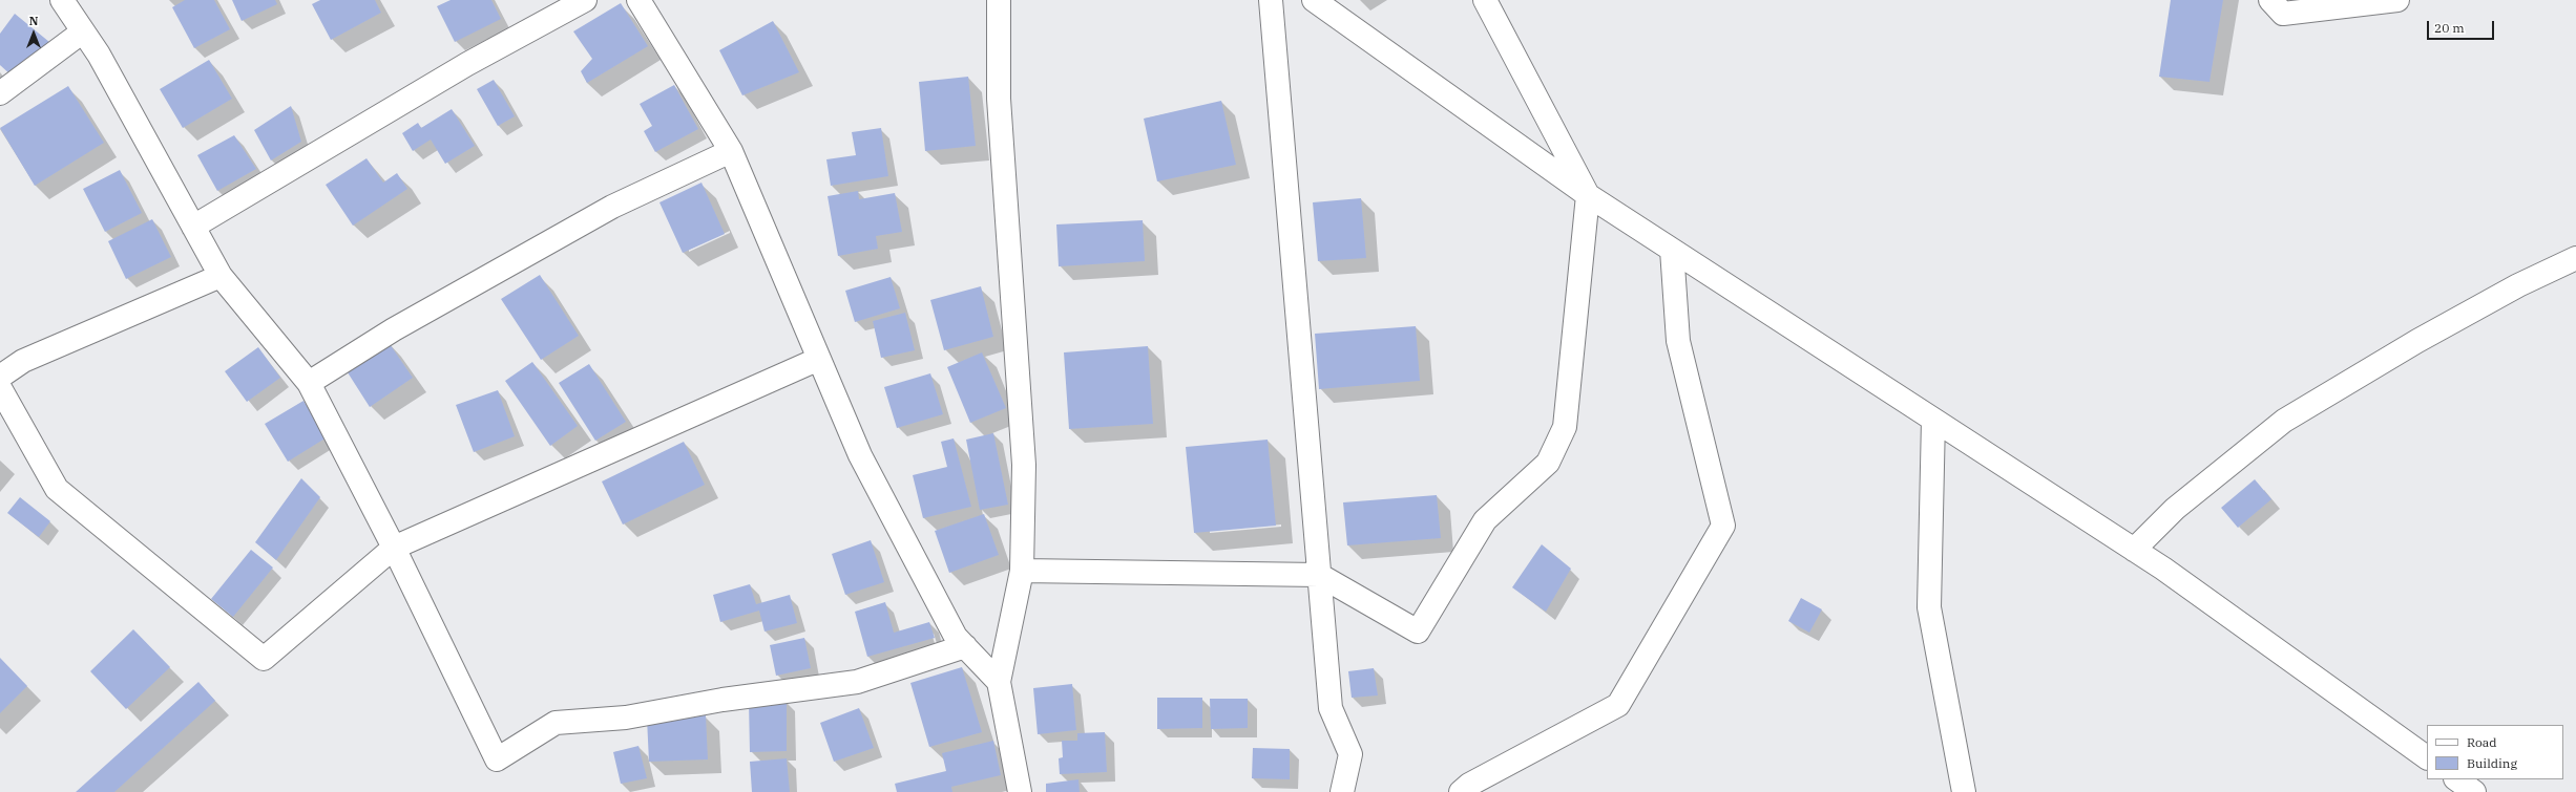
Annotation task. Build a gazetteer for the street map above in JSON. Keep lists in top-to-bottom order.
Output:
{
  "legend": ["Road", "Building"],
  "scale_bar": "20 m",
  "north": "top"
}
